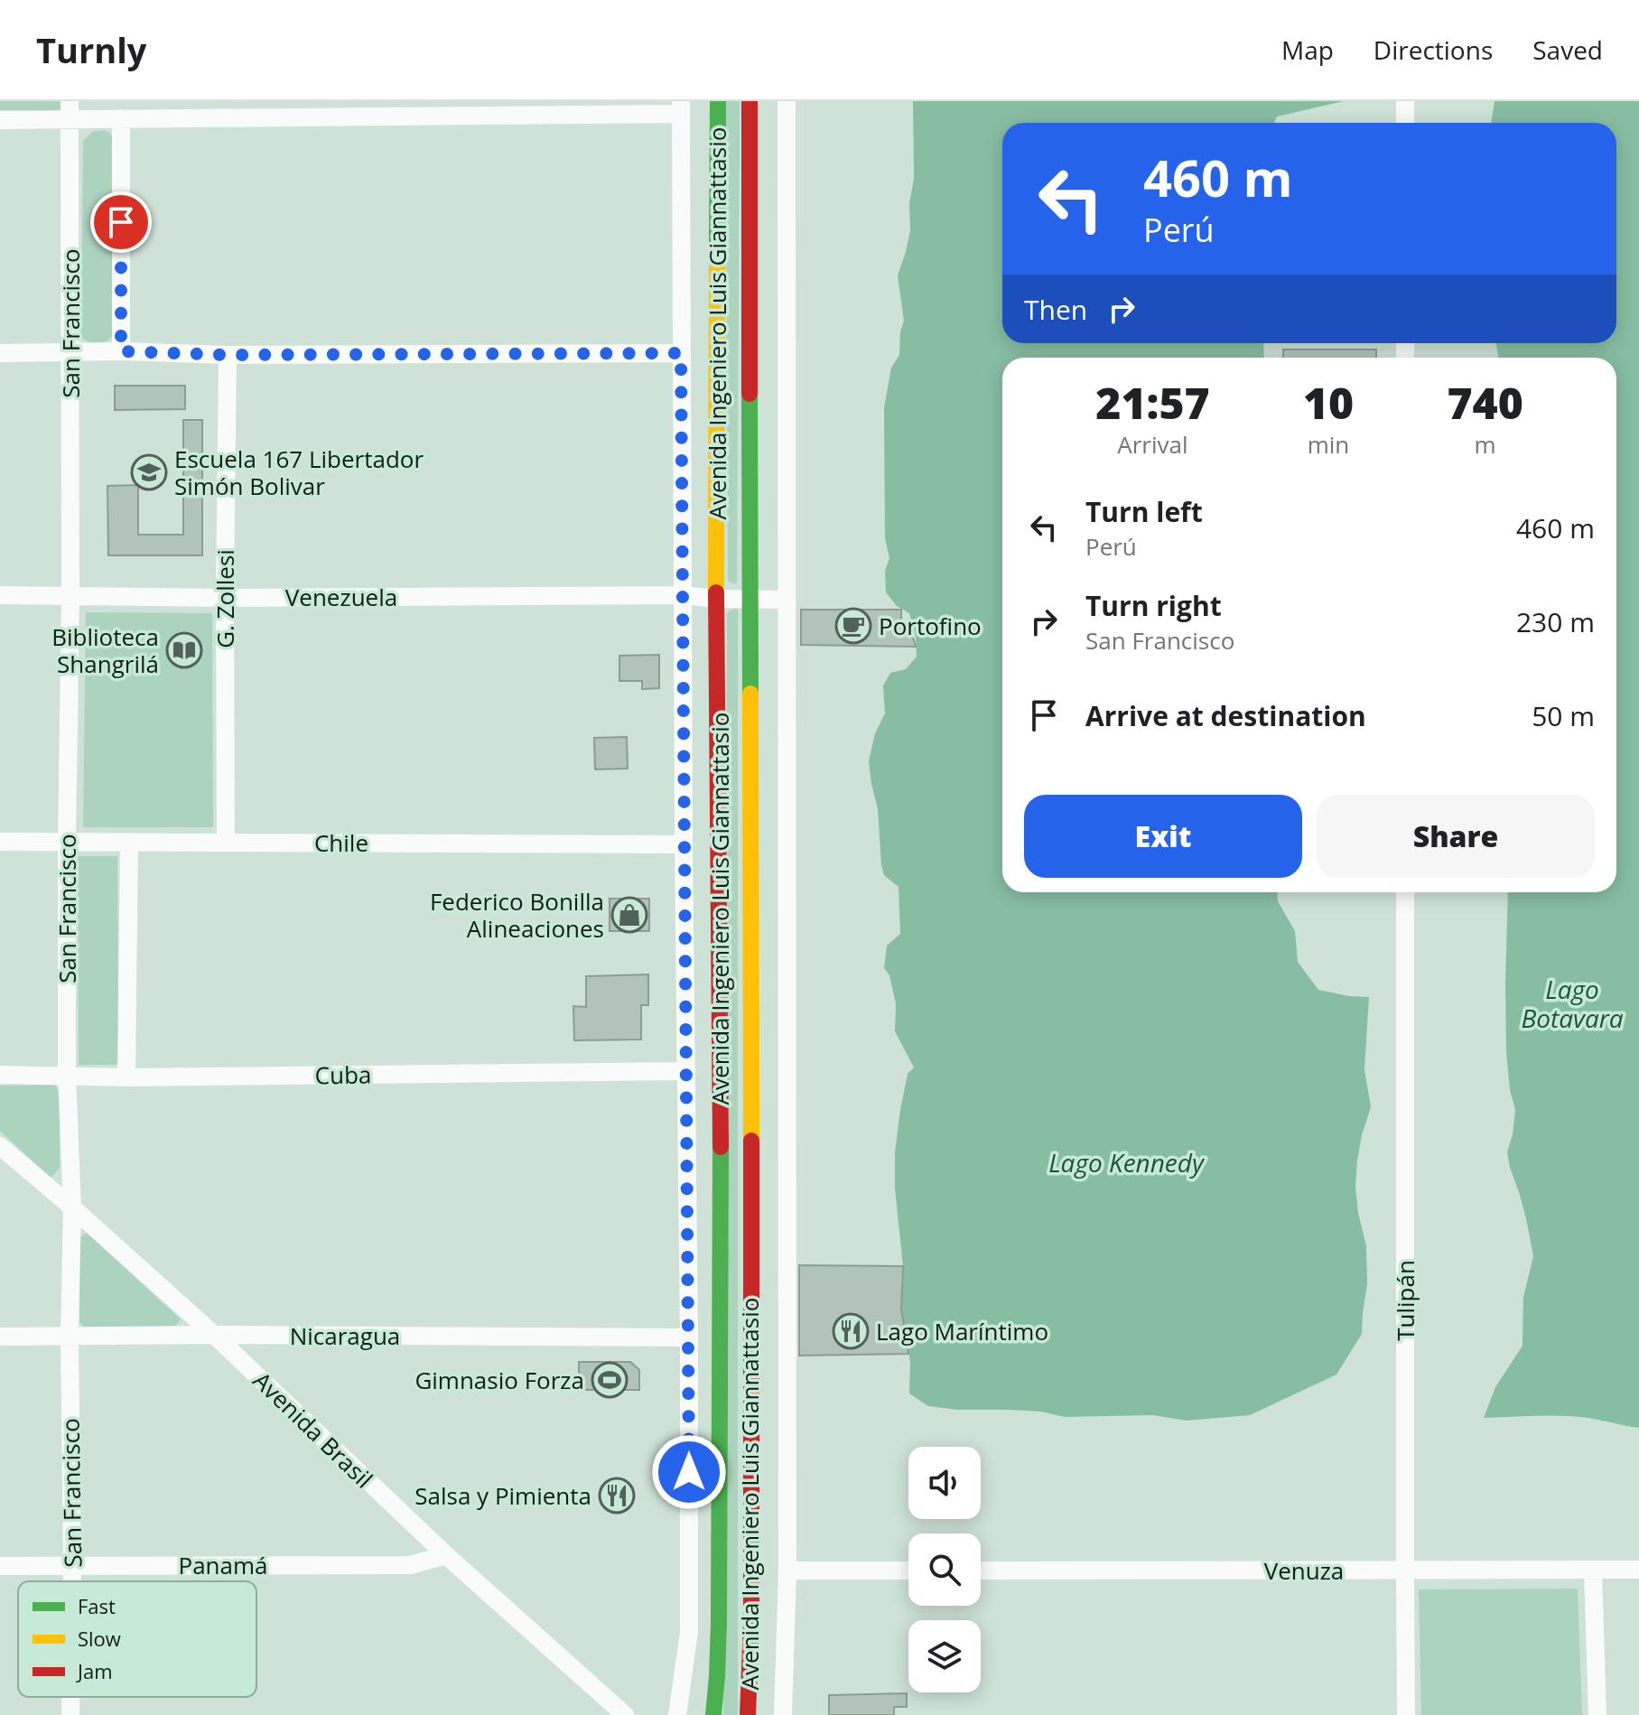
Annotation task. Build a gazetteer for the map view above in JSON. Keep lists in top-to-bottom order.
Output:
{
  "streets": {
    "main road": ["Avenida Ingeniero Luis Giannattasio"],
    "street": [
      "San Francisco",
      "Venezuela",
      "G. Zollesi",
      "Chile",
      "Cuba",
      "Tulipán",
      "Nicaragua",
      "Avenida Brasil",
      "Panamá",
      "Venuza"
    ]
  },
  "crossings": [
    ["San Francisco", "Venezuela"],
    ["San Francisco", "Chile"],
    ["San Francisco", "Cuba"],
    ["San Francisco", "Nicaragua"],
    ["San Francisco", "Avenida Brasil"],
    ["San Francisco", "Panamá"],
    ["Avenida Ingeniero Luis Giannattasio", "Venezuela"],
    ["Avenida Ingeniero Luis Giannattasio", "Chile"],
    ["Avenida Ingeniero Luis Giannattasio", "Cuba"],
    ["Avenida Ingeniero Luis Giannattasio", "Nicaragua"],
    ["Venezuela", "G. Zollesi"],
    ["G. Zollesi", "Chile"],
    ["Tulipán", "Venuza"],
    ["Nicaragua", "Avenida Brasil"],
    ["Avenida Brasil", "Panamá"]
  ],
  "water": ["Lago Botavara", "Lago Kennedy"],
  "places": {
    "school or university": ["Escuela 167 Libertador Simón Bolivar"],
    "cafe": ["Portofino"],
    "library": ["Biblioteca Shangrilá"],
    "shop": ["Federico Bonilla Alineaciones"],
    "restaurant": ["Lago Maríntimo", "Salsa y Pimienta"],
    "sports": ["Gimnasio Forza"]
  },
  "legend": ["Fast", "Slow", "Jam"],
  "page": {
    "header": "Turnly",
    "nav": ["Map", "Directions", "Saved"],
    "turn": ["460 m", "Perú"],
    "then": "Then",
    "eta": [
      "21:57",
      "Arrival",
      "10",
      "min",
      "740",
      "m"
    ],
    "list": [
      {
        "name": "Turn left",
        "note": "Perú",
        "value": "460 m"
      },
      {
        "name": "Turn right",
        "note": "San Francisco",
        "value": "230 m"
      },
      {
        "name": "Arrive at destination",
        "value": "50 m"
      }
    ],
    "buttons": ["Exit", "Share"]
  }
}
